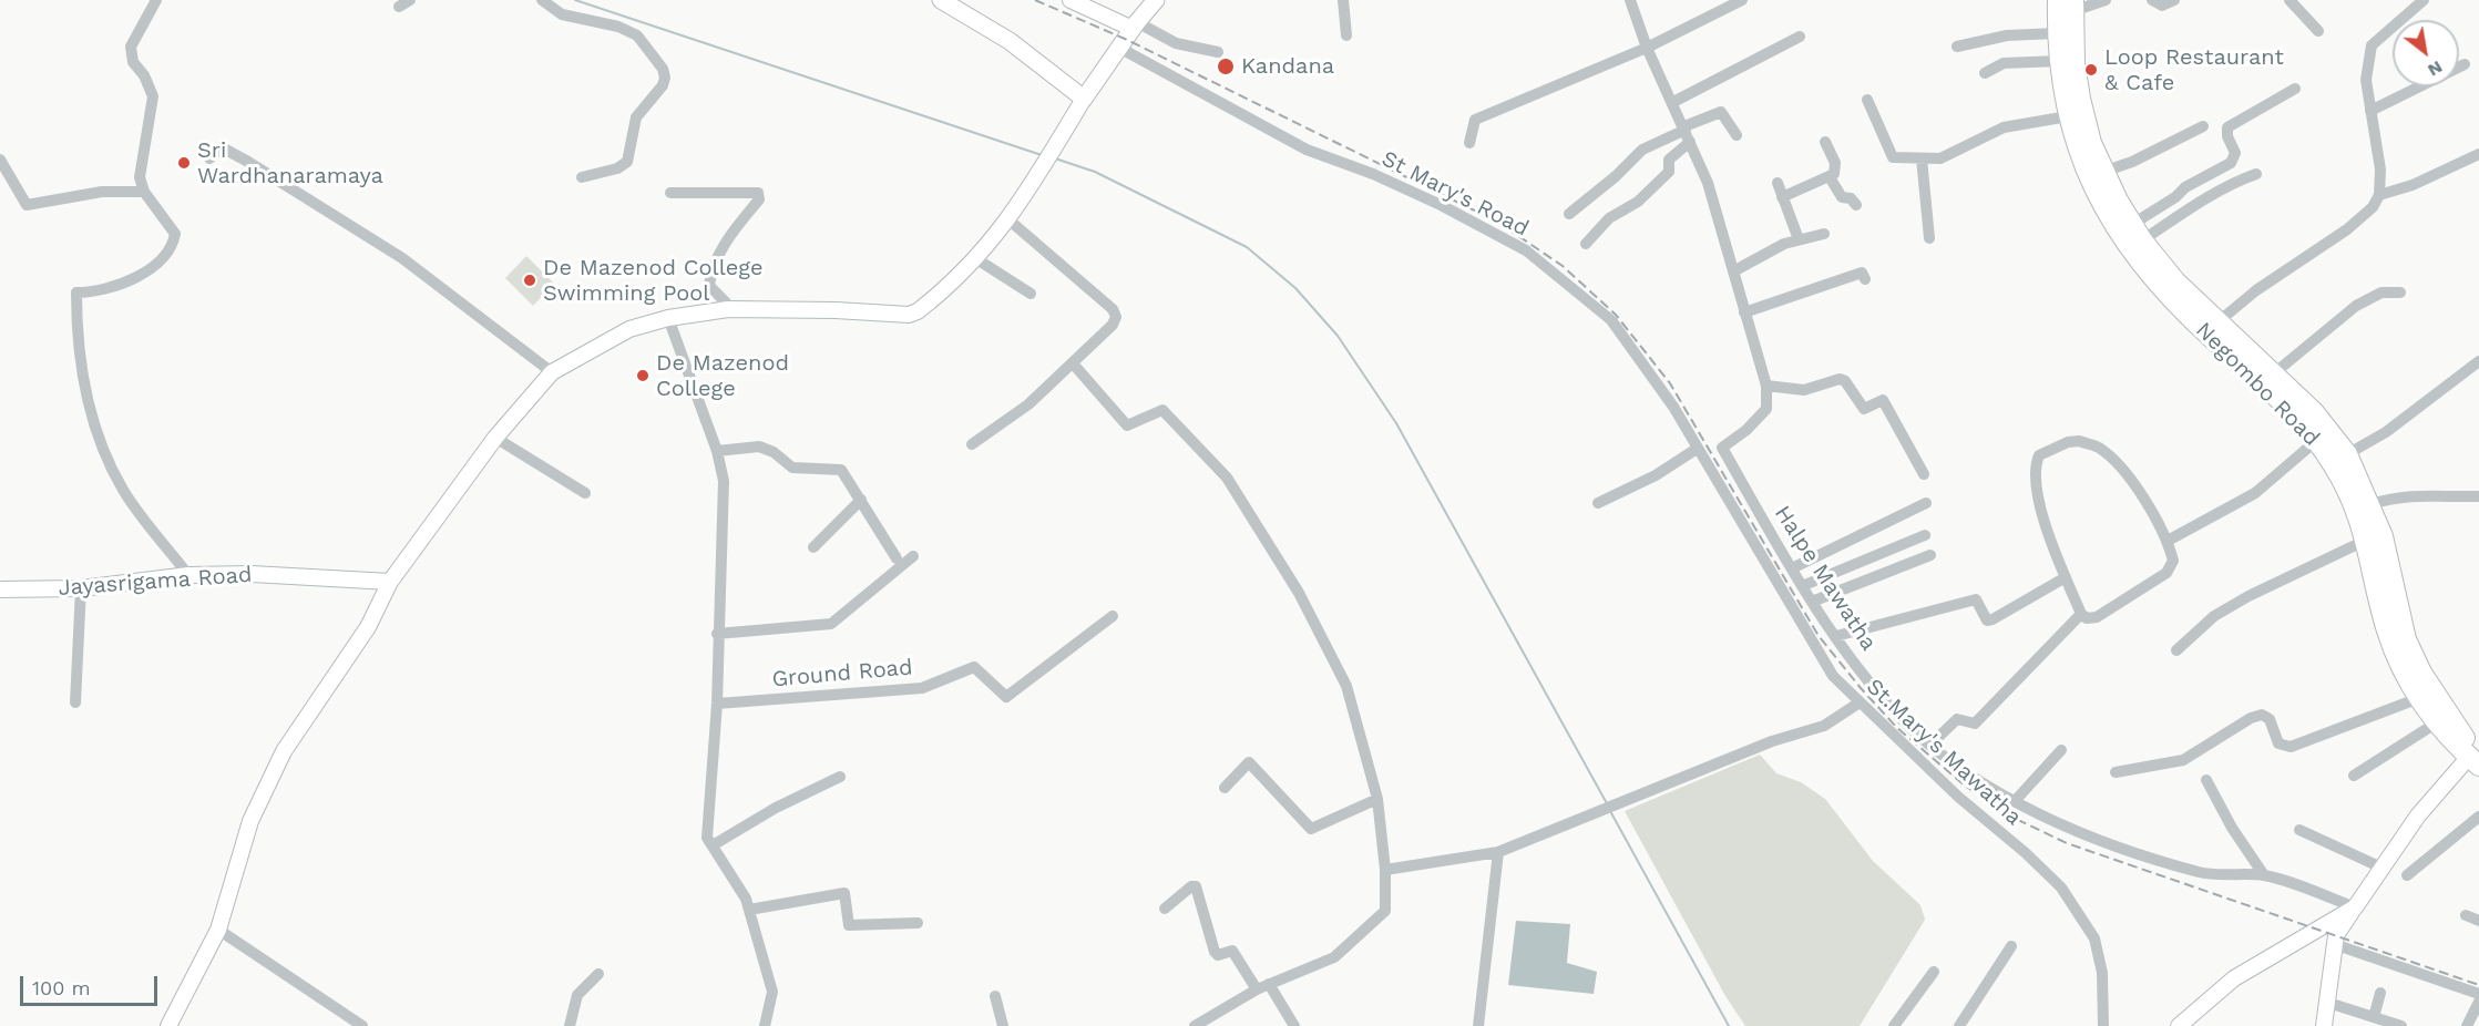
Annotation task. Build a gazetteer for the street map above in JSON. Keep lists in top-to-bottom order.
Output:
{
  "streets": {
    "highway": ["Negombo Road"],
    "street": [
      "St Mary's Road",
      "Halpe Mawatha",
      "Jayasrigama Road",
      "Ground Road",
      "St.Mary's Mawatha"
    ]
  },
  "crossings": [
    ["St Mary's Road", "St.Mary's Mawatha"]
  ],
  "places": [
    "Kandana",
    "Loop Restaurant & Cafe",
    "Sri Wardhanaramaya",
    "De Mazenod College Swimming Pool",
    "De Mazenod College"
  ],
  "scale_bar": "100 m",
  "north": "bottom right"
}
